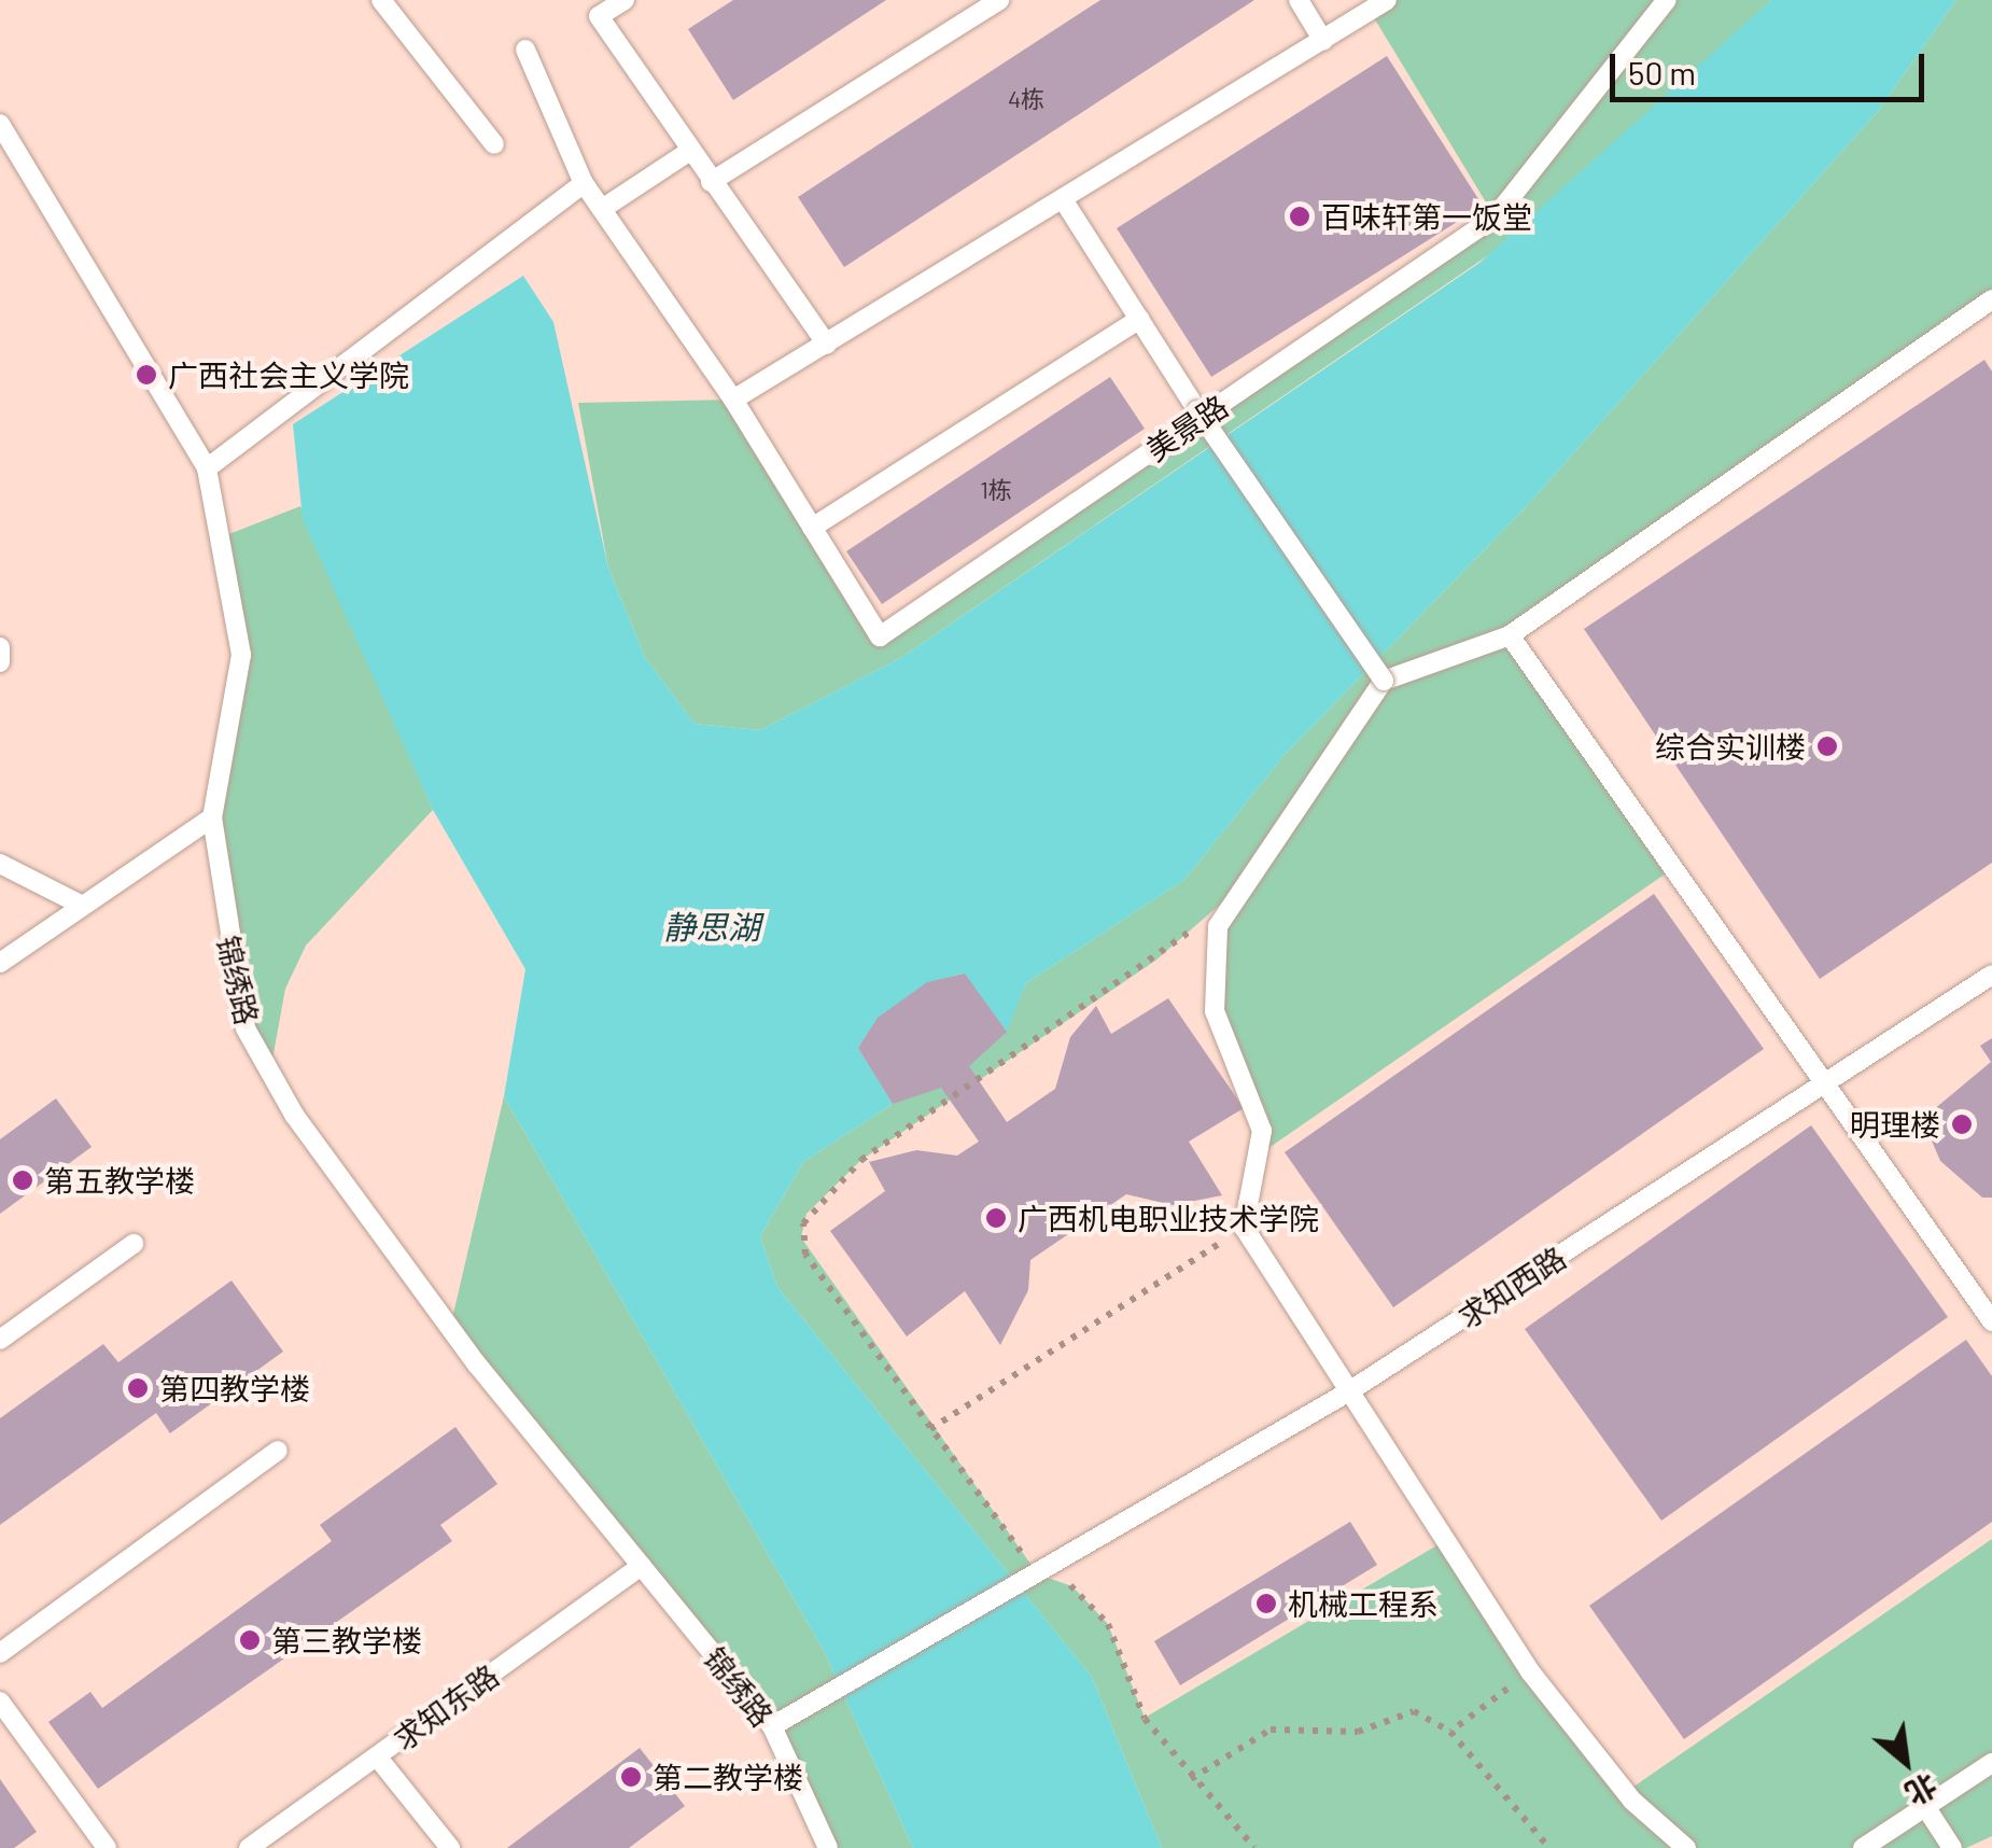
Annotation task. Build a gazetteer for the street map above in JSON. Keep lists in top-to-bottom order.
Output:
{
  "streets": {
    "lane": [
      "美景路",
      "锦绣路",
      "求知西路",
      "求知东路"
    ]
  },
  "crossings": [
    ["锦绣路", "求知西路"],
    ["锦绣路", "求知东路"]
  ],
  "water": ["静思湖"],
  "places": [
    "百味轩第一饭堂",
    "广西社会主义学院",
    "综合实训楼",
    "明理楼",
    "第五教学楼",
    "广西机电职业技术学院",
    "第四教学楼",
    "机械工程系",
    "第三教学楼",
    "第二教学楼"
  ],
  "house_numbers": ["4栋", "1栋"],
  "scale_bar": "50 m",
  "north": "bottom right"
}
